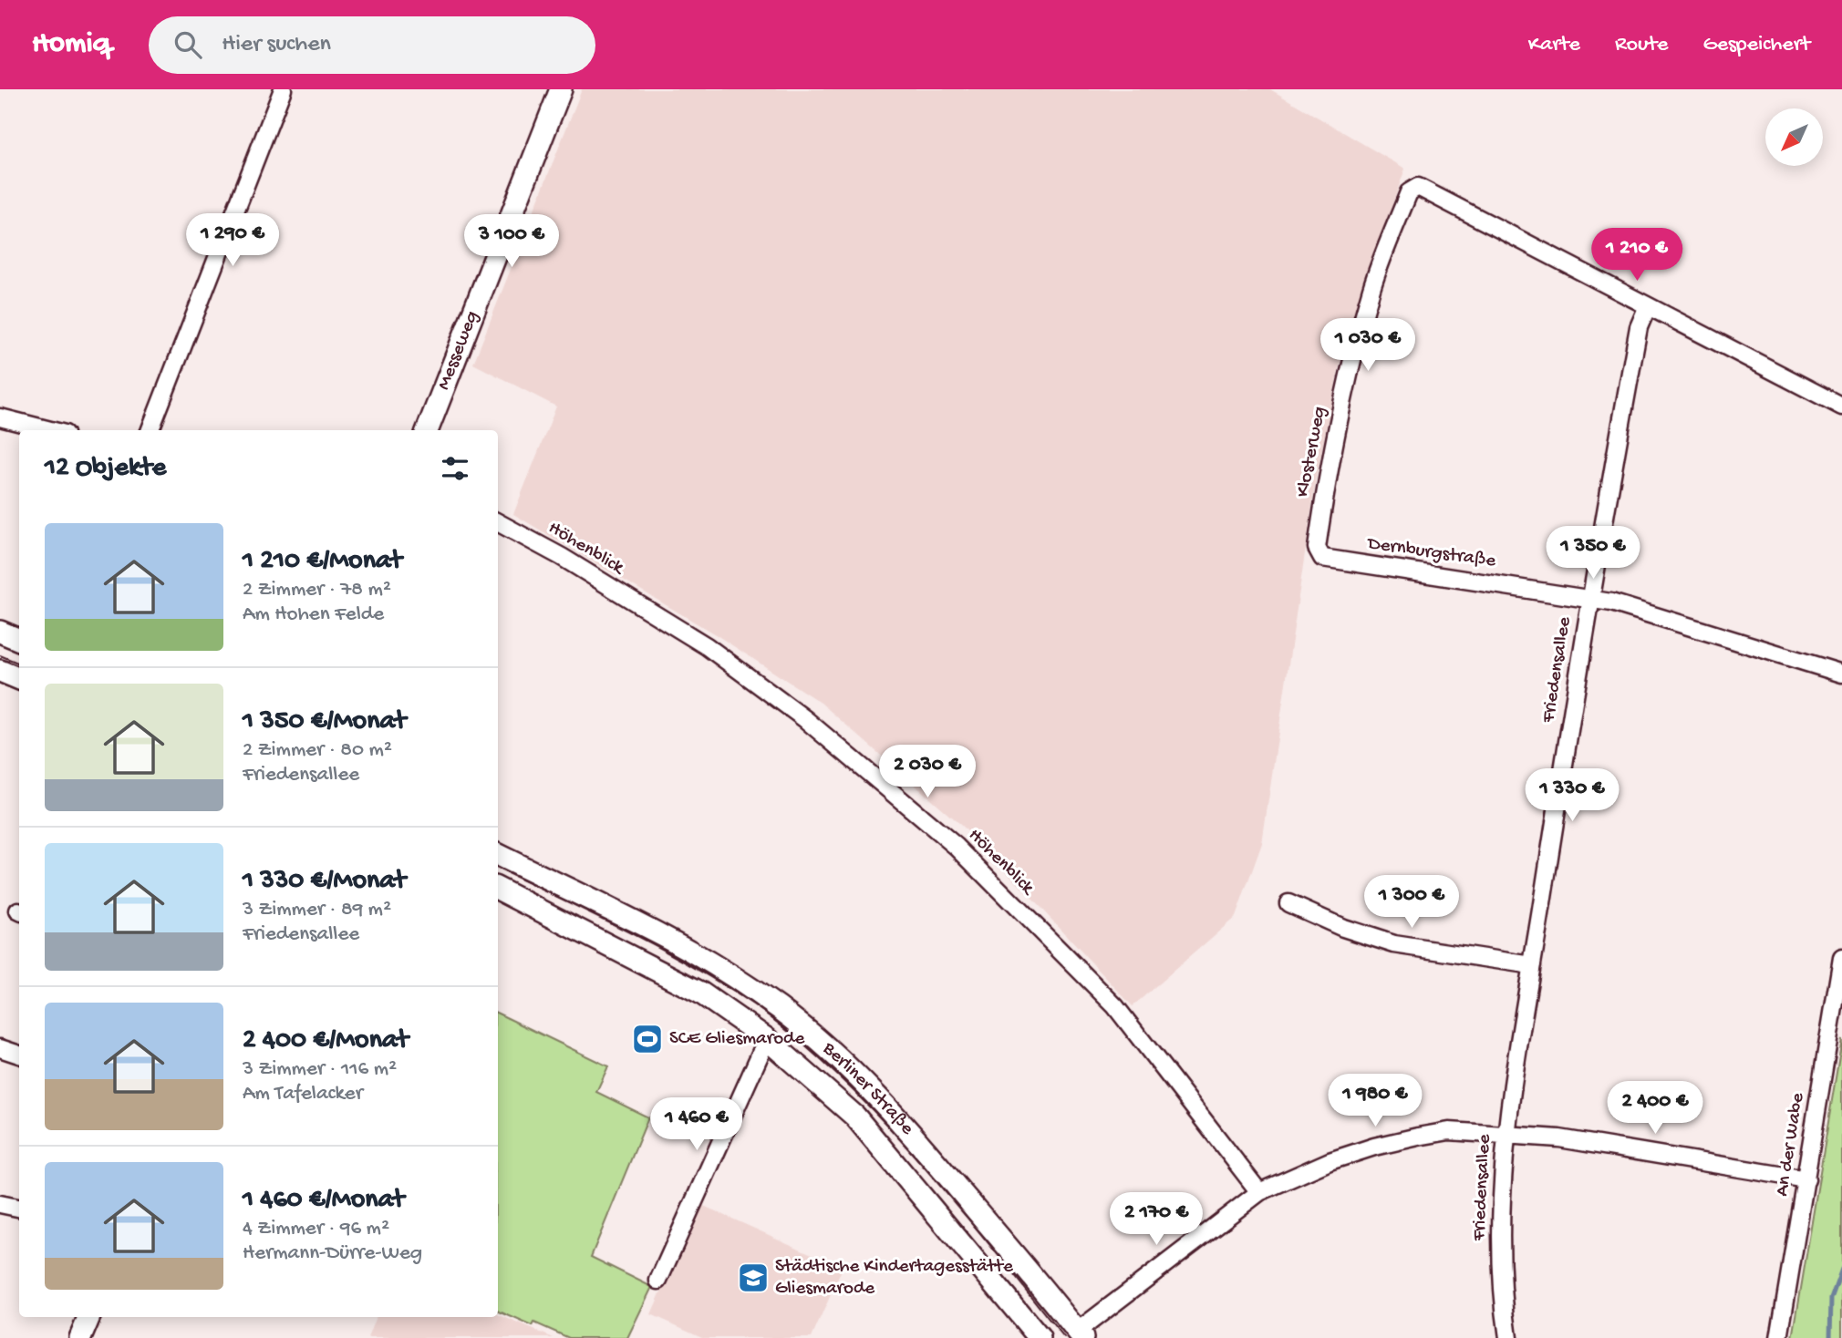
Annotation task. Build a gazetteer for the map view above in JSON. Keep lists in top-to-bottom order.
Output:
{
  "streets": {
    "main road": ["Messeweg", "Berliner Straße"],
    "street": [
      "Klosterweg",
      "Höhenblick",
      "Dernburgstraße",
      "Friedensallee",
      "An der Wabe"
    ]
  },
  "crossings": [
    ["Klosterweg", "Dernburgstraße"],
    ["Klosterweg", "Friedensallee"],
    ["Dernburgstraße", "Friedensallee"]
  ],
  "places": {
    "sports": ["SCE Gliesmarode"],
    "school or university": ["Städtische Kindertagesstätte Gliesmarode"]
  },
  "north": "bottom left",
  "page": {
    "header": "Homiq",
    "search": "Hier suchen",
    "nav": ["Karte", "Route", "Gespeichert"],
    "price": [
      "1 290 €",
      "3 100 €",
      "1 210 €",
      "1 030 €",
      "1 350 €",
      "2 030 €",
      "1 330 €",
      "1 300 €",
      "1 980 €",
      "2 400 €",
      "1 460 €",
      "2 170 €"
    ],
    "heading": "12 Objekte",
    "list": [
      {
        "name": "1 210 €/Monat",
        "note": "2 Zimmer · 78 m² · Am Hohen Felde"
      },
      {
        "name": "1 350 €/Monat",
        "note": "2 Zimmer · 80 m² · Friedensallee"
      },
      {
        "name": "1 330 €/Monat",
        "note": "3 Zimmer · 89 m² · Friedensallee"
      },
      {
        "name": "2 400 €/Monat",
        "note": "3 Zimmer · 116 m² · Am Tafelacker"
      },
      {
        "name": "1 460 €/Monat",
        "note": "4 Zimmer · 96 m² · Hermann-Dürre-Weg"
      }
    ]
  }
}
